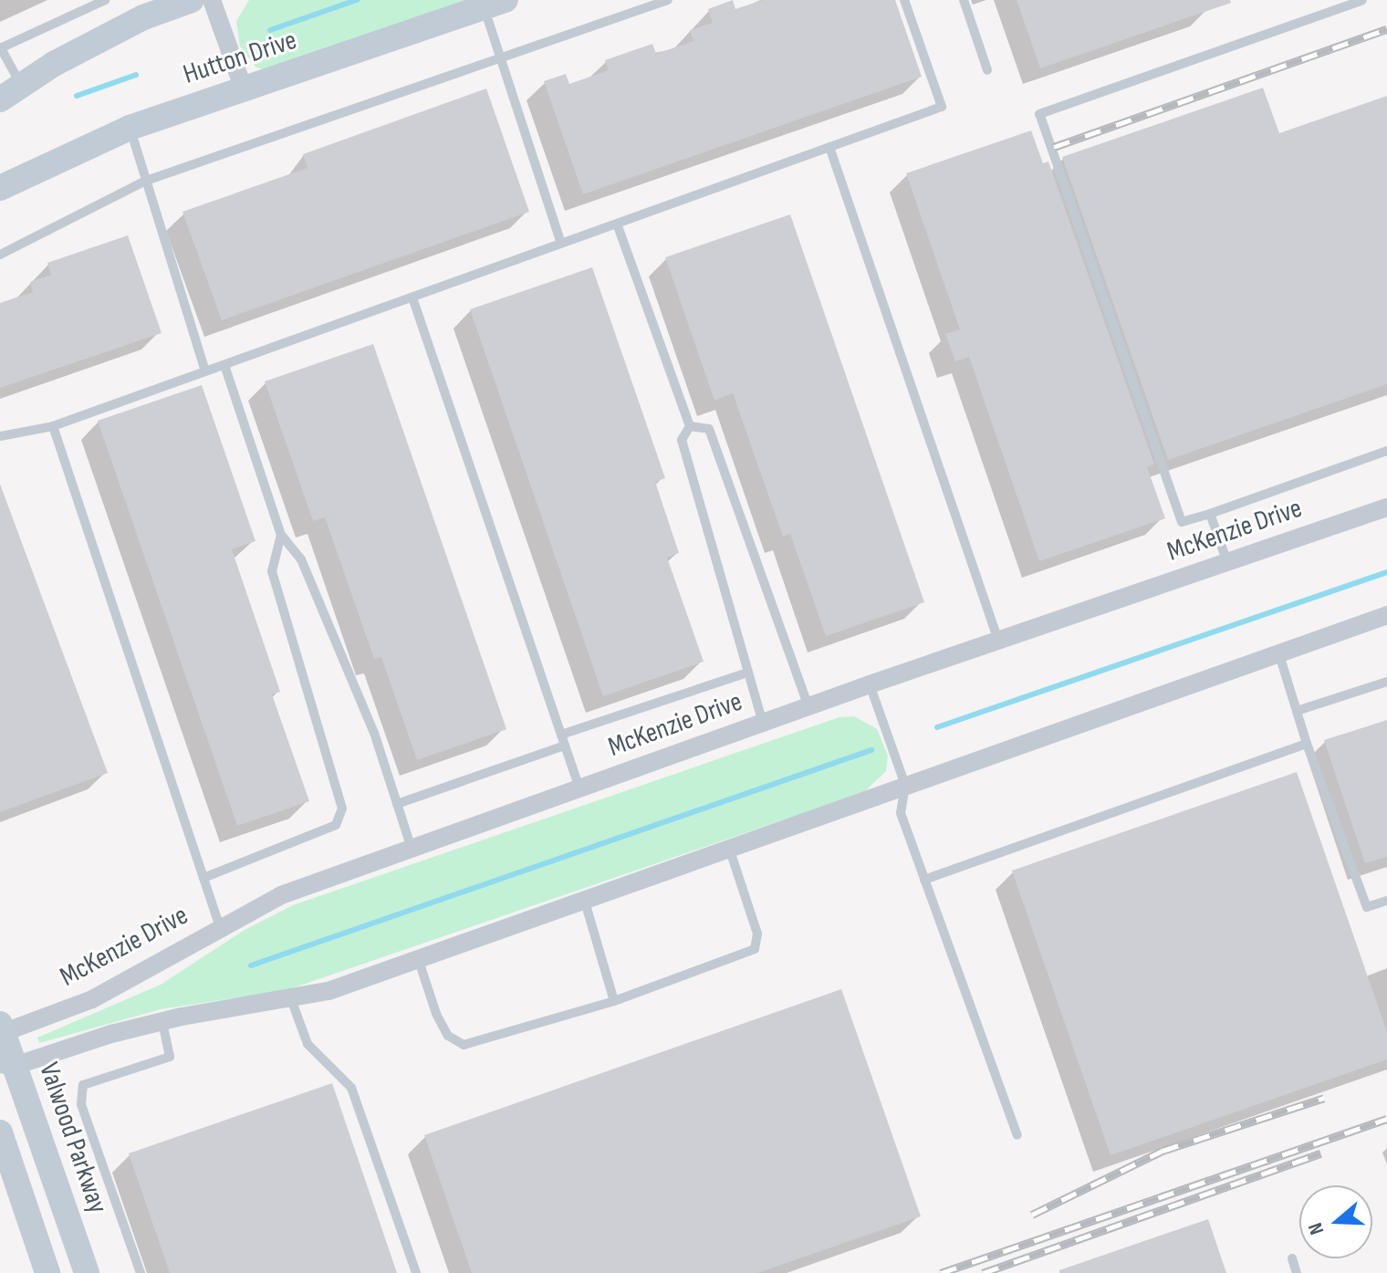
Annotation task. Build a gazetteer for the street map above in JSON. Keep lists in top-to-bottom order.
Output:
{
  "streets": {
    "street": ["Hutton Drive", "McKenzie Drive", "Valwood Parkway"]
  },
  "crossings": [
    ["McKenzie Drive", "Valwood Parkway"]
  ],
  "north": "left"
}
